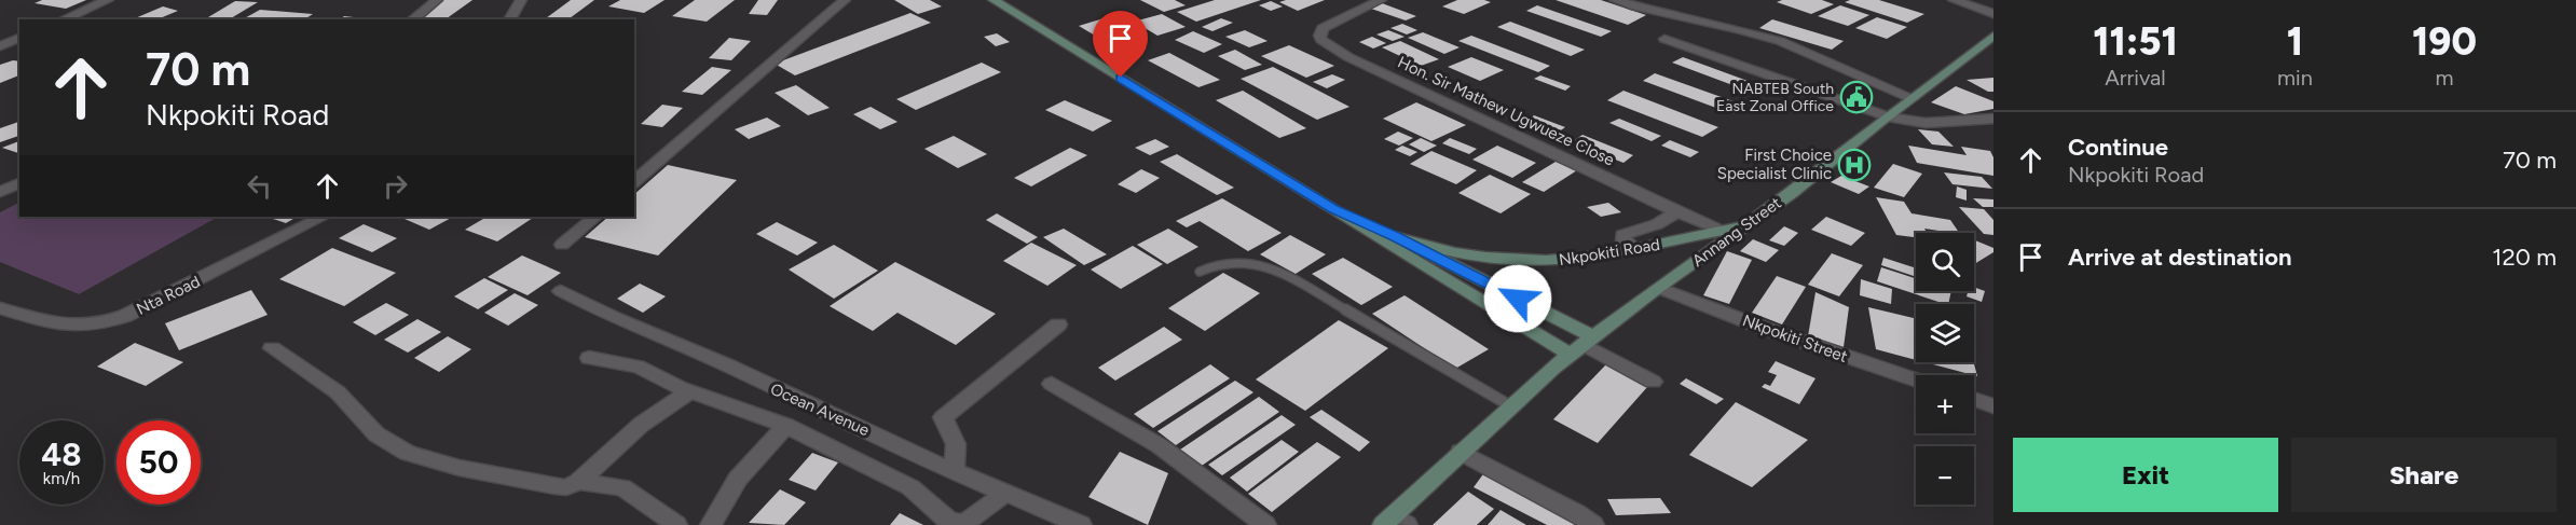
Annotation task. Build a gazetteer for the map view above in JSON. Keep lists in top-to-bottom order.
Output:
{
  "streets": {
    "main road": ["Annang Street", "Nkpokiti Road"],
    "street": [
      "Hon. Sir Mathew Ugwueze Close",
      "Nta Road",
      "Nkpokiti Street",
      "Ocean Avenue"
    ]
  },
  "crossings": [
    ["Annang Street", "Nkpokiti Road"],
    ["Annang Street", "Nkpokiti Street"]
  ],
  "places": {
    "public building": ["NABTEB South East Zonal Office"],
    "hospital": ["First Choice Specialist Clinic"]
  },
  "page": {
    "eta": [
      "11:51",
      "Arrival",
      "1",
      "min",
      "190",
      "m"
    ],
    "turn": ["70 m", "Nkpokiti Road"],
    "list": [
      {
        "name": "Continue",
        "note": "Nkpokiti Road",
        "value": "70 m"
      },
      {
        "name": "Arrive at destination",
        "value": "120 m"
      }
    ],
    "map_buttons": ["+", "−"],
    "speed": "48 km/h",
    "limit": "50",
    "buttons": ["Exit", "Share"]
  }
}
